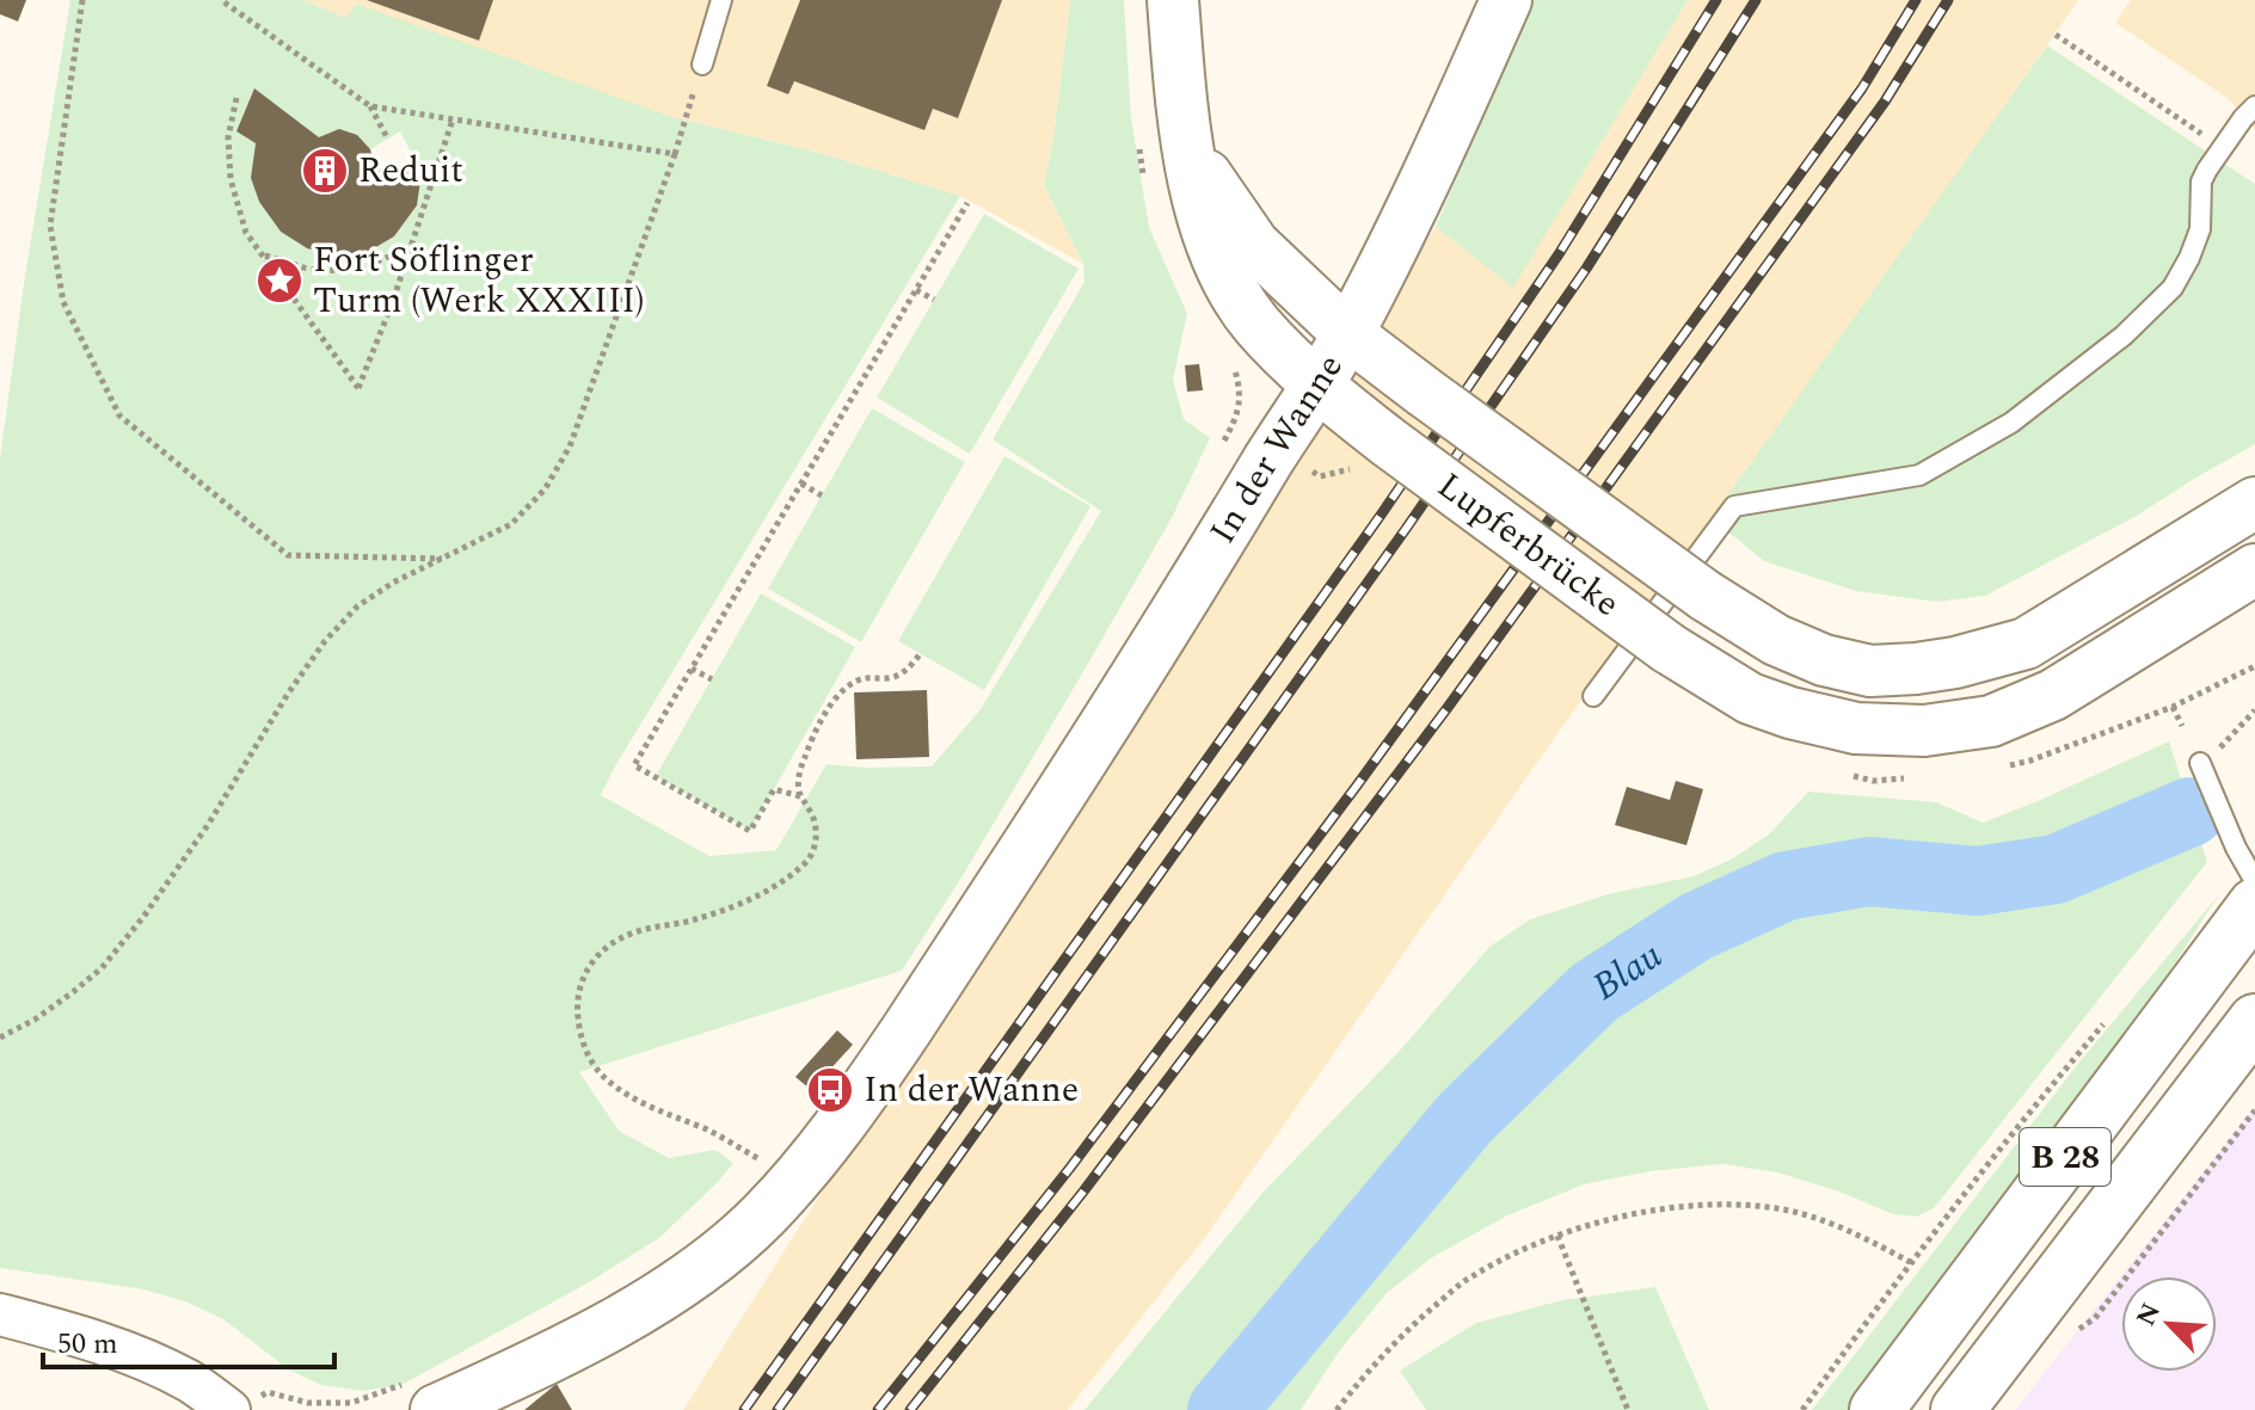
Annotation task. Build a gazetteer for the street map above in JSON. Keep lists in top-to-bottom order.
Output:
{
  "streets": {
    "main road": ["B 28"],
    "street": ["In der Wanne", "Lupferbrücke"]
  },
  "crossings": [
    ["In der Wanne", "Lupferbrücke"]
  ],
  "water": ["Blau"],
  "places": {
    "building": ["Reduit"],
    "place": ["Fort Söflinger Turm (Werk XXXIII)"],
    "bus stop": ["In der Wanne"]
  },
  "scale_bar": "50 m",
  "north": "top left"
}
